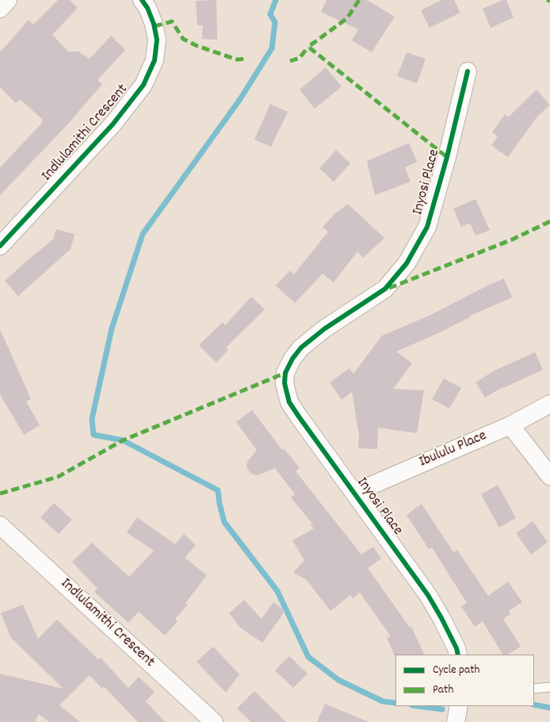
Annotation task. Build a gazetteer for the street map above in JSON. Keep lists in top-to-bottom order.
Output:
{
  "streets": {
    "street": ["Indlulamithi Crescent", "Inyosi Place", "Ibululu Place"]
  },
  "crossings": [
    ["Inyosi Place", "Ibululu Place"]
  ],
  "legend": ["Cycle path", "Path"]
}
